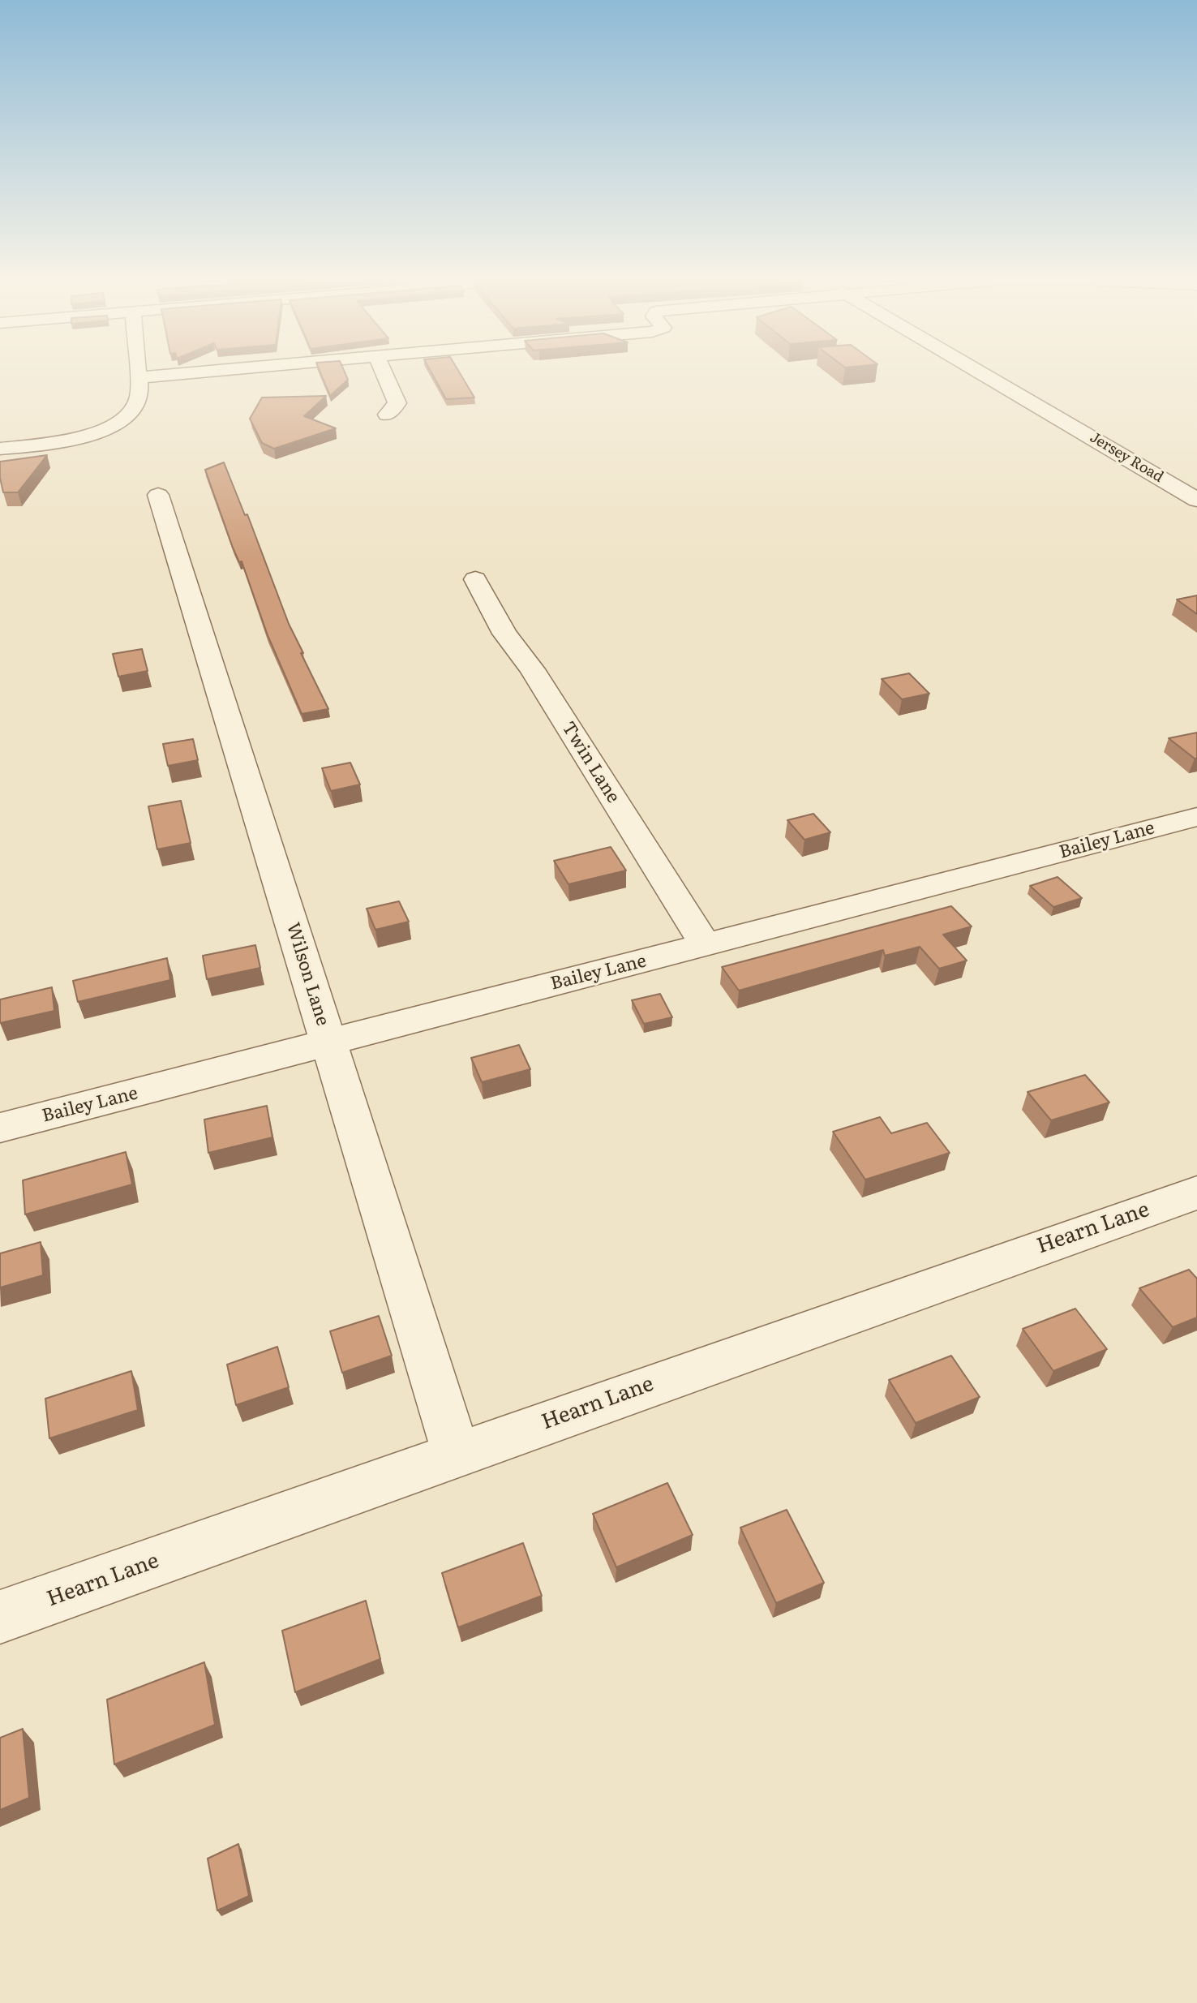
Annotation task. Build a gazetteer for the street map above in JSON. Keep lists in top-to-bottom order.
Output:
{
  "streets": {
    "street": [
      "Jersey Road",
      "Twin Lane",
      "Bailey Lane",
      "Wilson Lane",
      "Hearn Lane"
    ]
  },
  "crossings": [
    ["Twin Lane", "Bailey Lane"],
    ["Bailey Lane", "Wilson Lane"],
    ["Wilson Lane", "Hearn Lane"]
  ]
}
